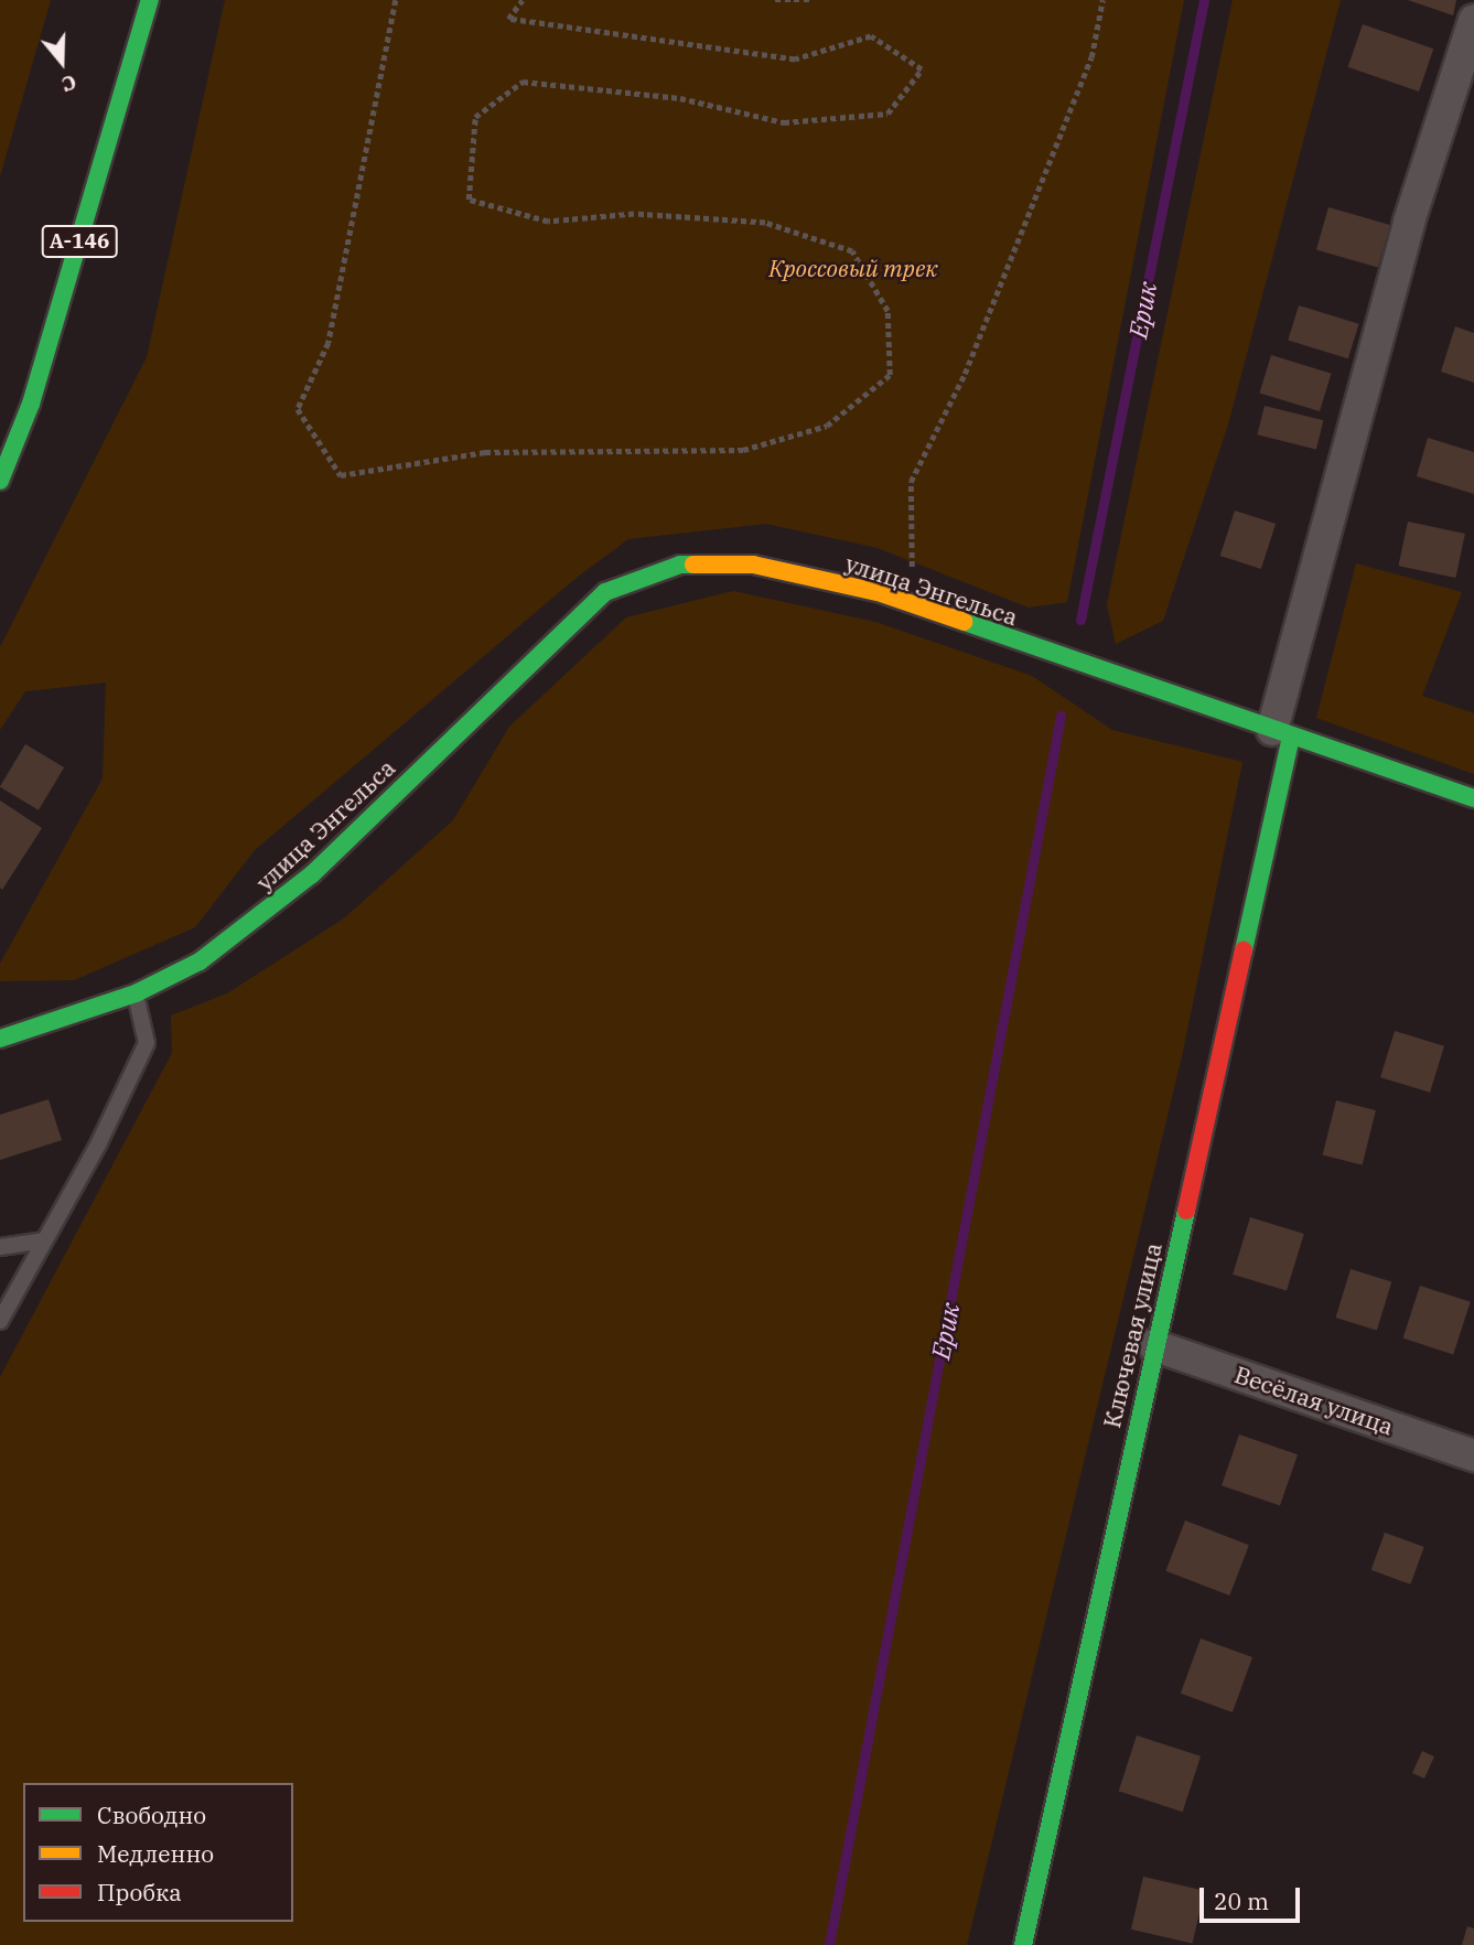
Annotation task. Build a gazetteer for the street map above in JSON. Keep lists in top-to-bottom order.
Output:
{
  "streets": {
    "main road": ["А-146", "улица Энгельса", "Ключевая улица"],
    "street": ["Весёлая улица"]
  },
  "crossings": [
    ["улица Энгельса", "Ключевая улица"],
    ["Ключевая улица", "Весёлая улица"]
  ],
  "water": ["Ерик"],
  "parks": ["Кроссовый трек"],
  "legend": ["Свободно", "Медленно", "Пробка"],
  "scale_bar": "20 m",
  "north": "bottom"
}
